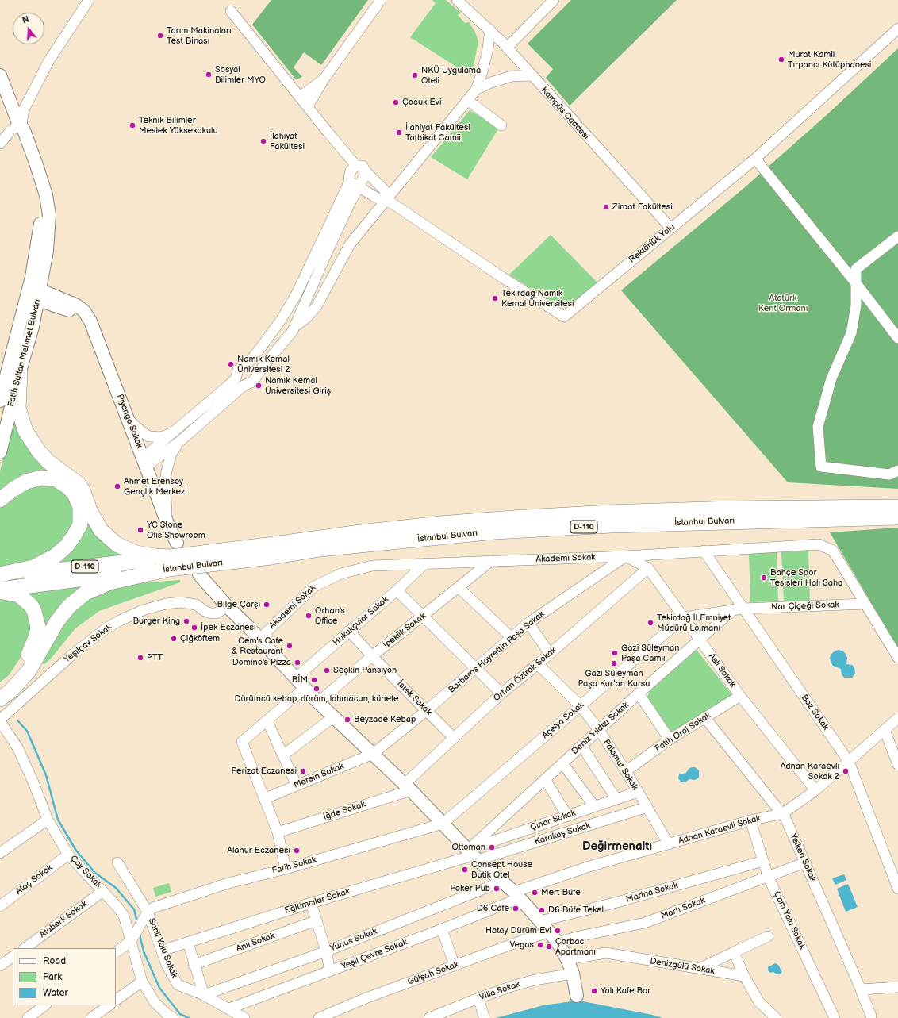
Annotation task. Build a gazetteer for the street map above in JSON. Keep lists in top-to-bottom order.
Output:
{
  "streets": {
    "highway": ["İstanbul Bulvarı", "D-110"],
    "main road": ["Fatih Sultan Mehmet Bulvarı", "Piyango Sokak"],
    "street": [
      "Kampüs Caddesi",
      "Rektörlük Yolu",
      "Akademi Sokak",
      "Nar Çiçeği Sokak",
      "Hukukçular Sokak",
      "İpeklik Sokak",
      "Yeşilçay Sokak",
      "Barbaros Hayrettin Paşa Sokak",
      "Aslı Sokak",
      "Orhan Öztrak Sokak",
      "İstek Sokak",
      "Boz Sokak",
      "Açelya Sokak",
      "Deniz Yıldızı Sokak",
      "Fatih Oral Sokak",
      "Palamut Sokak",
      "Mersin Sokak",
      "İğde Sokak",
      "Çınar Sokak",
      "Adnan Karaevli Sokak",
      "Karakaş Sokak",
      "Yelken Sokak",
      "Fatih Sokak",
      "Çay Sokak",
      "Ataç Sokak",
      "Marina Sokak",
      "Eğitimciler Sokak",
      "Martı Sokak",
      "Ataberk Sokak",
      "Çam Yolu Sokak",
      "Yunus Sokak",
      "Anıl Sokak",
      "Sahil Yolu Sokak",
      "Yeşil Çevre Sokak",
      "Denizgülü Sokak",
      "Gülşah Sokak",
      "Villa Sokak"
    ]
  },
  "crossings": [
    ["Kampüs Caddesi", "Rektörlük Yolu"],
    ["Fatih Sultan Mehmet Bulvarı", "Piyango Sokak"],
    ["Akademi Sokak", "Nar Çiçeği Sokak"],
    ["Akademi Sokak", "Hukukçular Sokak"],
    ["Akademi Sokak", "İpeklik Sokak"],
    ["Akademi Sokak", "Barbaros Hayrettin Paşa Sokak"],
    ["Akademi Sokak", "Aslı Sokak"],
    ["Akademi Sokak", "Boz Sokak"],
    ["Nar Çiçeği Sokak", "Aslı Sokak"],
    ["Nar Çiçeği Sokak", "Boz Sokak"],
    ["Nar Çiçeği Sokak", "Açelya Sokak"],
    ["Nar Çiçeği Sokak", "Deniz Yıldızı Sokak"],
    ["Hukukçular Sokak", "İstek Sokak"],
    ["İpeklik Sokak", "İstek Sokak"],
    ["Yeşilçay Sokak", "Çay Sokak"],
    ["Barbaros Hayrettin Paşa Sokak", "Aslı Sokak"],
    ["Barbaros Hayrettin Paşa Sokak", "İstek Sokak"],
    ["Barbaros Hayrettin Paşa Sokak", "Mersin Sokak"],
    ["Aslı Sokak", "Orhan Öztrak Sokak"],
    ["Aslı Sokak", "Açelya Sokak"],
    ["Aslı Sokak", "Deniz Yıldızı Sokak"],
    ["Aslı Sokak", "Fatih Oral Sokak"],
    ["Aslı Sokak", "Adnan Karaevli Sokak"],
    ["Orhan Öztrak Sokak", "İstek Sokak"],
    ["Orhan Öztrak Sokak", "Palamut Sokak"],
    ["Orhan Öztrak Sokak", "İğde Sokak"],
    ["Boz Sokak", "Deniz Yıldızı Sokak"],
    ["Boz Sokak", "Adnan Karaevli Sokak"],
    ["Açelya Sokak", "Palamut Sokak"],
    ["Açelya Sokak", "Fatih Sokak"],
    ["Deniz Yıldızı Sokak", "Palamut Sokak"],
    ["Deniz Yıldızı Sokak", "Çınar Sokak"],
    ["Deniz Yıldızı Sokak", "Karakaş Sokak"],
    ["Deniz Yıldızı Sokak", "Eğitimciler Sokak"],
    ["Fatih Oral Sokak", "Palamut Sokak"],
    ["Fatih Oral Sokak", "Yelken Sokak"],
    ["Palamut Sokak", "Çınar Sokak"],
    ["Palamut Sokak", "Adnan Karaevli Sokak"],
    ["Palamut Sokak", "Karakaş Sokak"],
    ["Çınar Sokak", "Karakaş Sokak"],
    ["Çınar Sokak", "Eğitimciler Sokak"],
    ["Adnan Karaevli Sokak", "Yelken Sokak"],
    ["Adnan Karaevli Sokak", "Çam Yolu Sokak"],
    ["Adnan Karaevli Sokak", "Yeşil Çevre Sokak"],
    ["Karakaş Sokak", "Eğitimciler Sokak"],
    ["Yelken Sokak", "Martı Sokak"],
    ["Fatih Sokak", "Sahil Yolu Sokak"],
    ["Çay Sokak", "Ataç Sokak"],
    ["Çay Sokak", "Ataberk Sokak"],
    ["Marina Sokak", "Çam Yolu Sokak"],
    ["Eğitimciler Sokak", "Sahil Yolu Sokak"],
    ["Martı Sokak", "Çam Yolu Sokak"],
    ["Yunus Sokak", "Sahil Yolu Sokak"],
    ["Sahil Yolu Sokak", "Yeşil Çevre Sokak"]
  ],
  "districts": ["Değirmenaltı"],
  "parks": ["Atatürk Kent Ormanı"],
  "places": [
    "Tarım Makinaları Test Binası",
    "Murat Kamil Tırpancı Kütüphanesi",
    "Sosyal Bilimler MYO",
    "NKÜ Uygulama Oteli",
    "Çocuk Evi",
    "Teknik Bilimler Meslek Yüksekokulu",
    "İlahiyat Fakültesi Tatbikat Camii",
    "İlahiyat Fakültesi",
    "Ziraat Fakültesi",
    "Tekirdağ Namık Kemal Üniversitesi",
    "Namık Kemal Üniversitesi 2",
    "Namık Kemal Üniversitesi Giriş",
    "Ahmet Erensoy Gençlik Merkezi",
    "YC Stone Ofis Showroom",
    "Bahçe Spor Tesisleri Halı Saha",
    "Bilge Çarşı",
    "Orhan's Office",
    "Burger King",
    "Tekirdağ İl Emniyet Müdürü Lojmanı",
    "İpek Eczanesi",
    "Çiğköftem",
    "Cem's Cafe & Restaurant",
    "Gazi Süleyman Paşa Camii",
    "PTT",
    "Domino's Pizza",
    "Gazi Süleyman Paşa Kur'an Kursu",
    "Seçkin Pansiyon",
    "BİM",
    "Dürümcü kebap, dürüm, lahmacun, künefe",
    "Beyzade Kebap",
    "Perizat Eczanesi",
    "Adnan Karaevli Sokak 2",
    "Ottoman",
    "Alanur Eczanesi",
    "Consept House Butik Otel",
    "Poker Pub",
    "Mert Büfe",
    "D6 Cafe",
    "D6 Büfe Tekel",
    "Hatay Dürüm Evi",
    "Vegas",
    "Çorbacı Apartmanı",
    "Yalı Kafe Bar"
  ],
  "legend": ["Road", "Park", "Water"],
  "north": "top"
}
